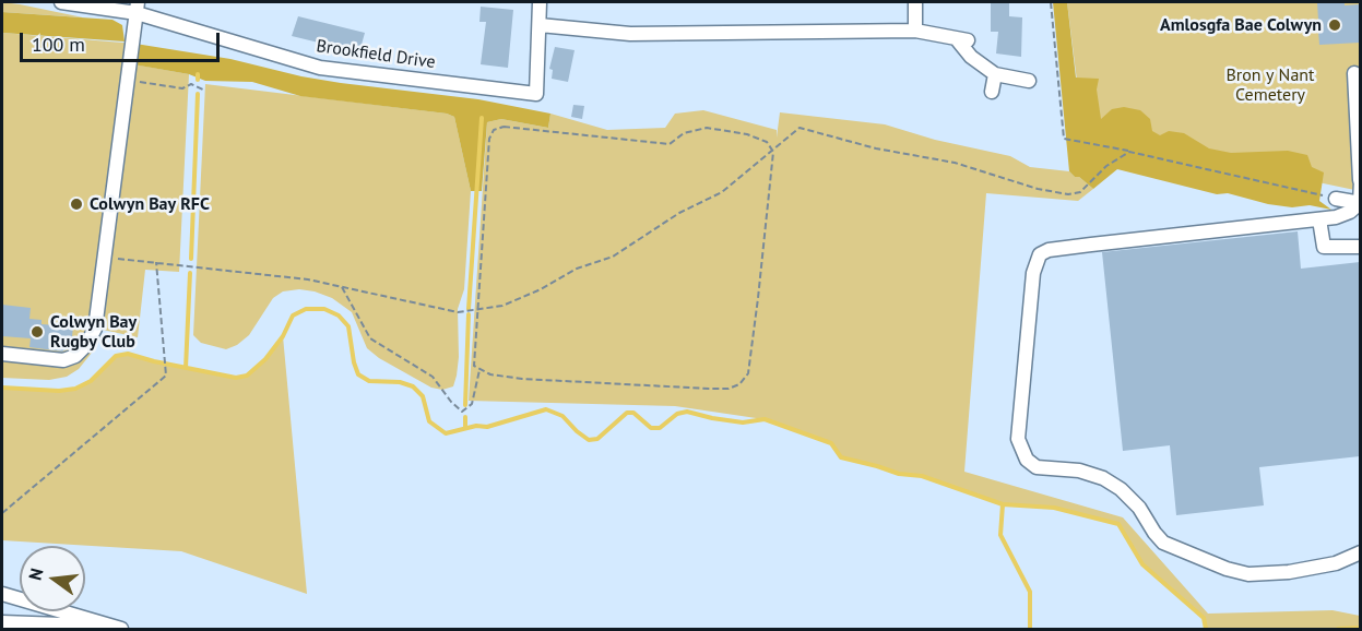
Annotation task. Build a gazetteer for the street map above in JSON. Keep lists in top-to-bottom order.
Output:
{
  "streets": {
    "street": ["Brookfield Drive"]
  },
  "parks": ["Bron y Nant Cemetery"],
  "places": ["Amlosgfa Bae Colwyn", "Colwyn Bay RFC", "Colwyn Bay Rugby Club"],
  "scale_bar": "100 m",
  "north": "left"
}
